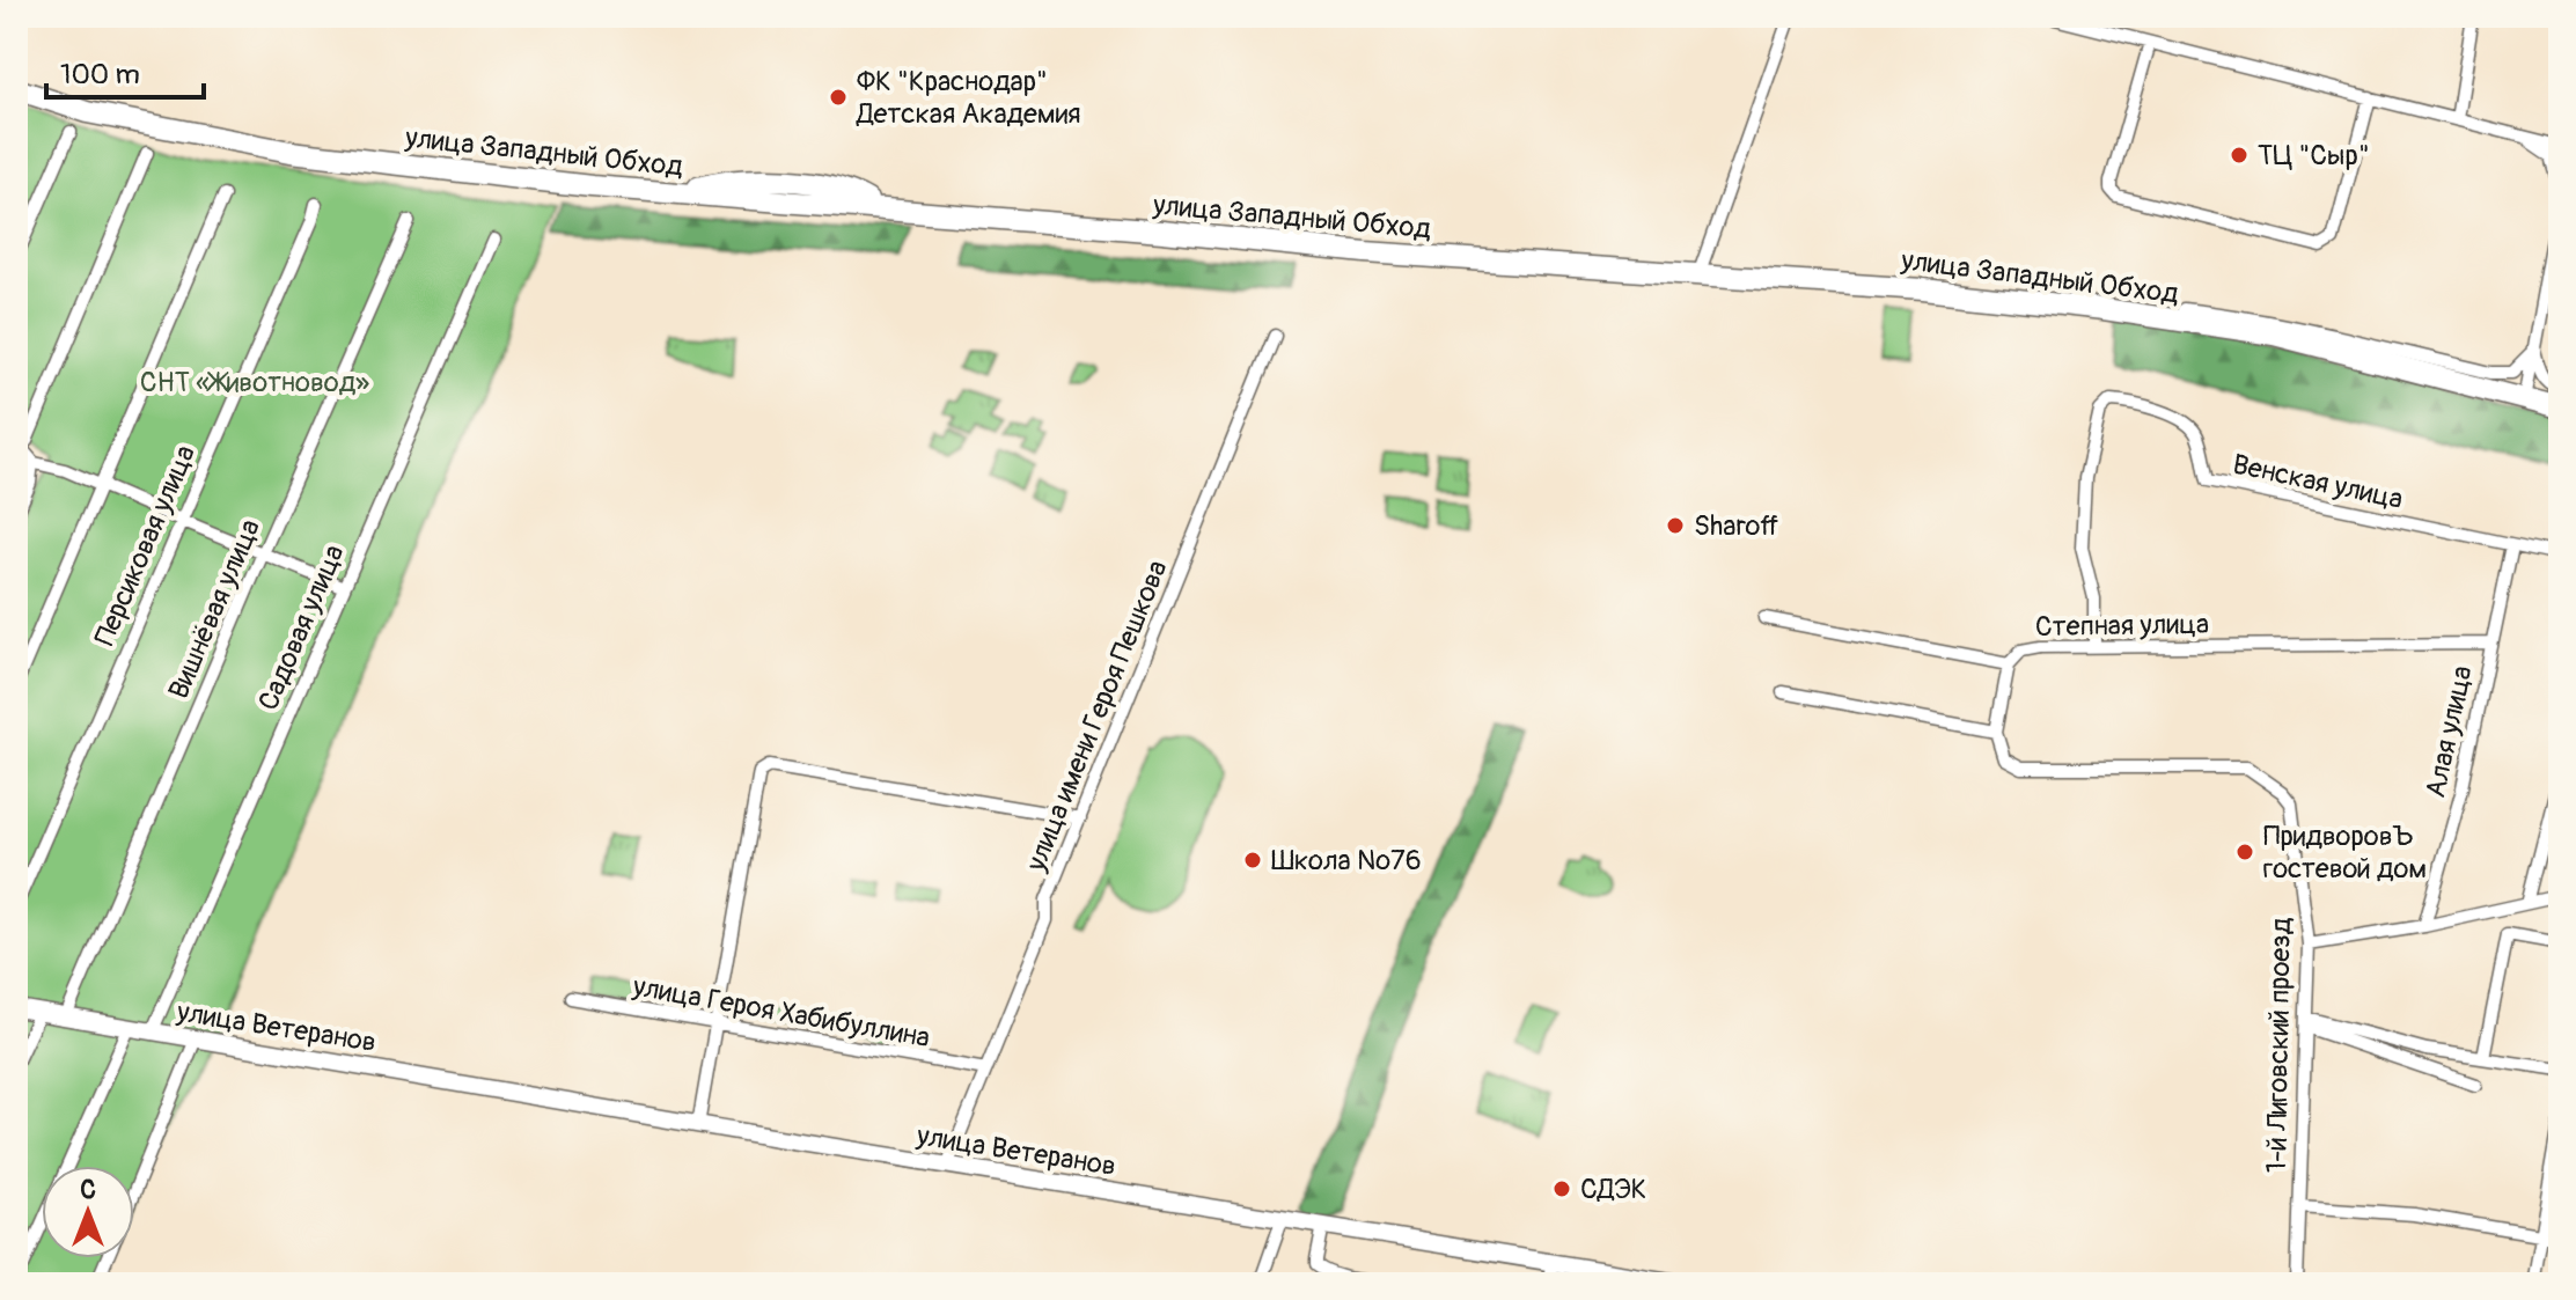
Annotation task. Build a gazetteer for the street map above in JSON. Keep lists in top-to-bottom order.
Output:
{
  "streets": {
    "highway": ["улица Западный Обход"],
    "street": [
      "Венская улица",
      "Персиковая улица",
      "Вишнёвая улица",
      "Степная улица",
      "Садовая улица",
      "улица имени Героя Пешкова",
      "Алая улица",
      "улица Героя Хабибуллина",
      "улица Ветеранов",
      "1-й Лиговский проезд"
    ]
  },
  "crossings": [
    ["Венская улица", "Степная улица"],
    ["Венская улица", "Алая улица"],
    ["Степная улица", "Алая улица"],
    ["Садовая улица", "улица Ветеранов"],
    ["улица имени Героя Пешкова", "улица Героя Хабибуллина"],
    ["улица имени Героя Пешкова", "улица Ветеранов"]
  ],
  "parks": ["СНТ «Животновод»"],
  "places": [
    "ФК \"Краснодар\" Детская Академия",
    "ТЦ \"Сыр\"",
    "Sharoff",
    "ПридворовЪ гостевой дом",
    "Школа №76",
    "СДЭК"
  ],
  "scale_bar": "100 m",
  "north": "top"
}
